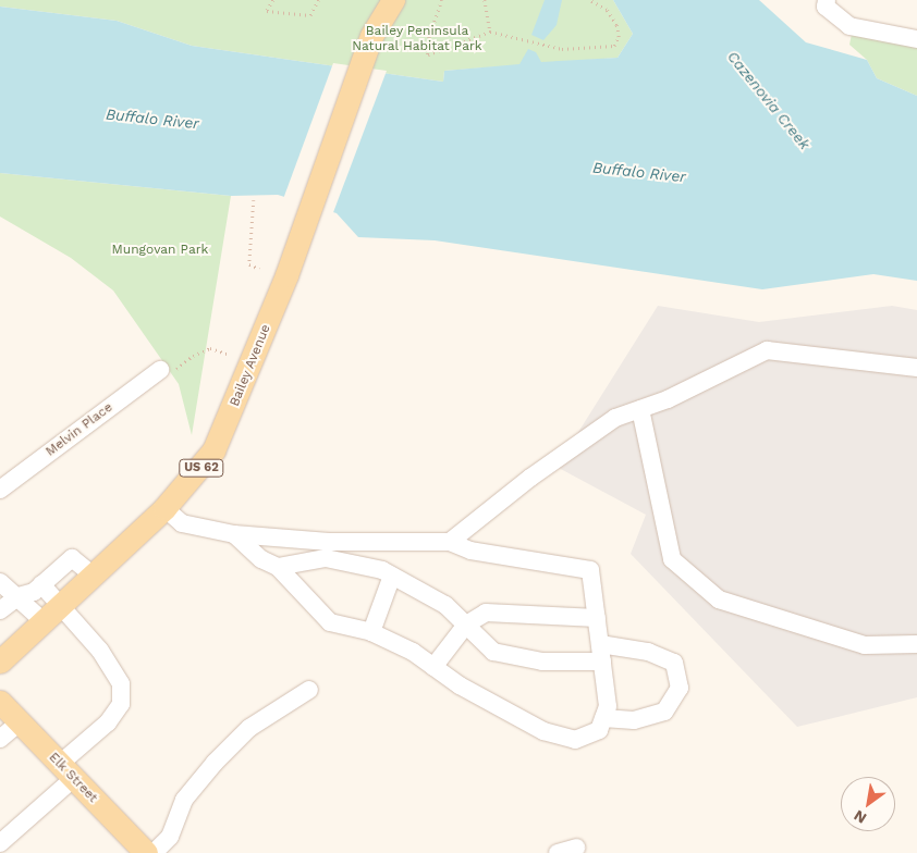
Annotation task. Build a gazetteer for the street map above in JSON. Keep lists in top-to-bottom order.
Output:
{
  "streets": {
    "main road": ["Bailey Avenue", "US 62", "Elk Street"],
    "street": ["Melvin Place"]
  },
  "water": ["Cazenovia Creek", "Buffalo River"],
  "parks": ["Bailey Peninsula Natural Habitat Park", "Mungovan Park"],
  "north": "bottom left"
}
